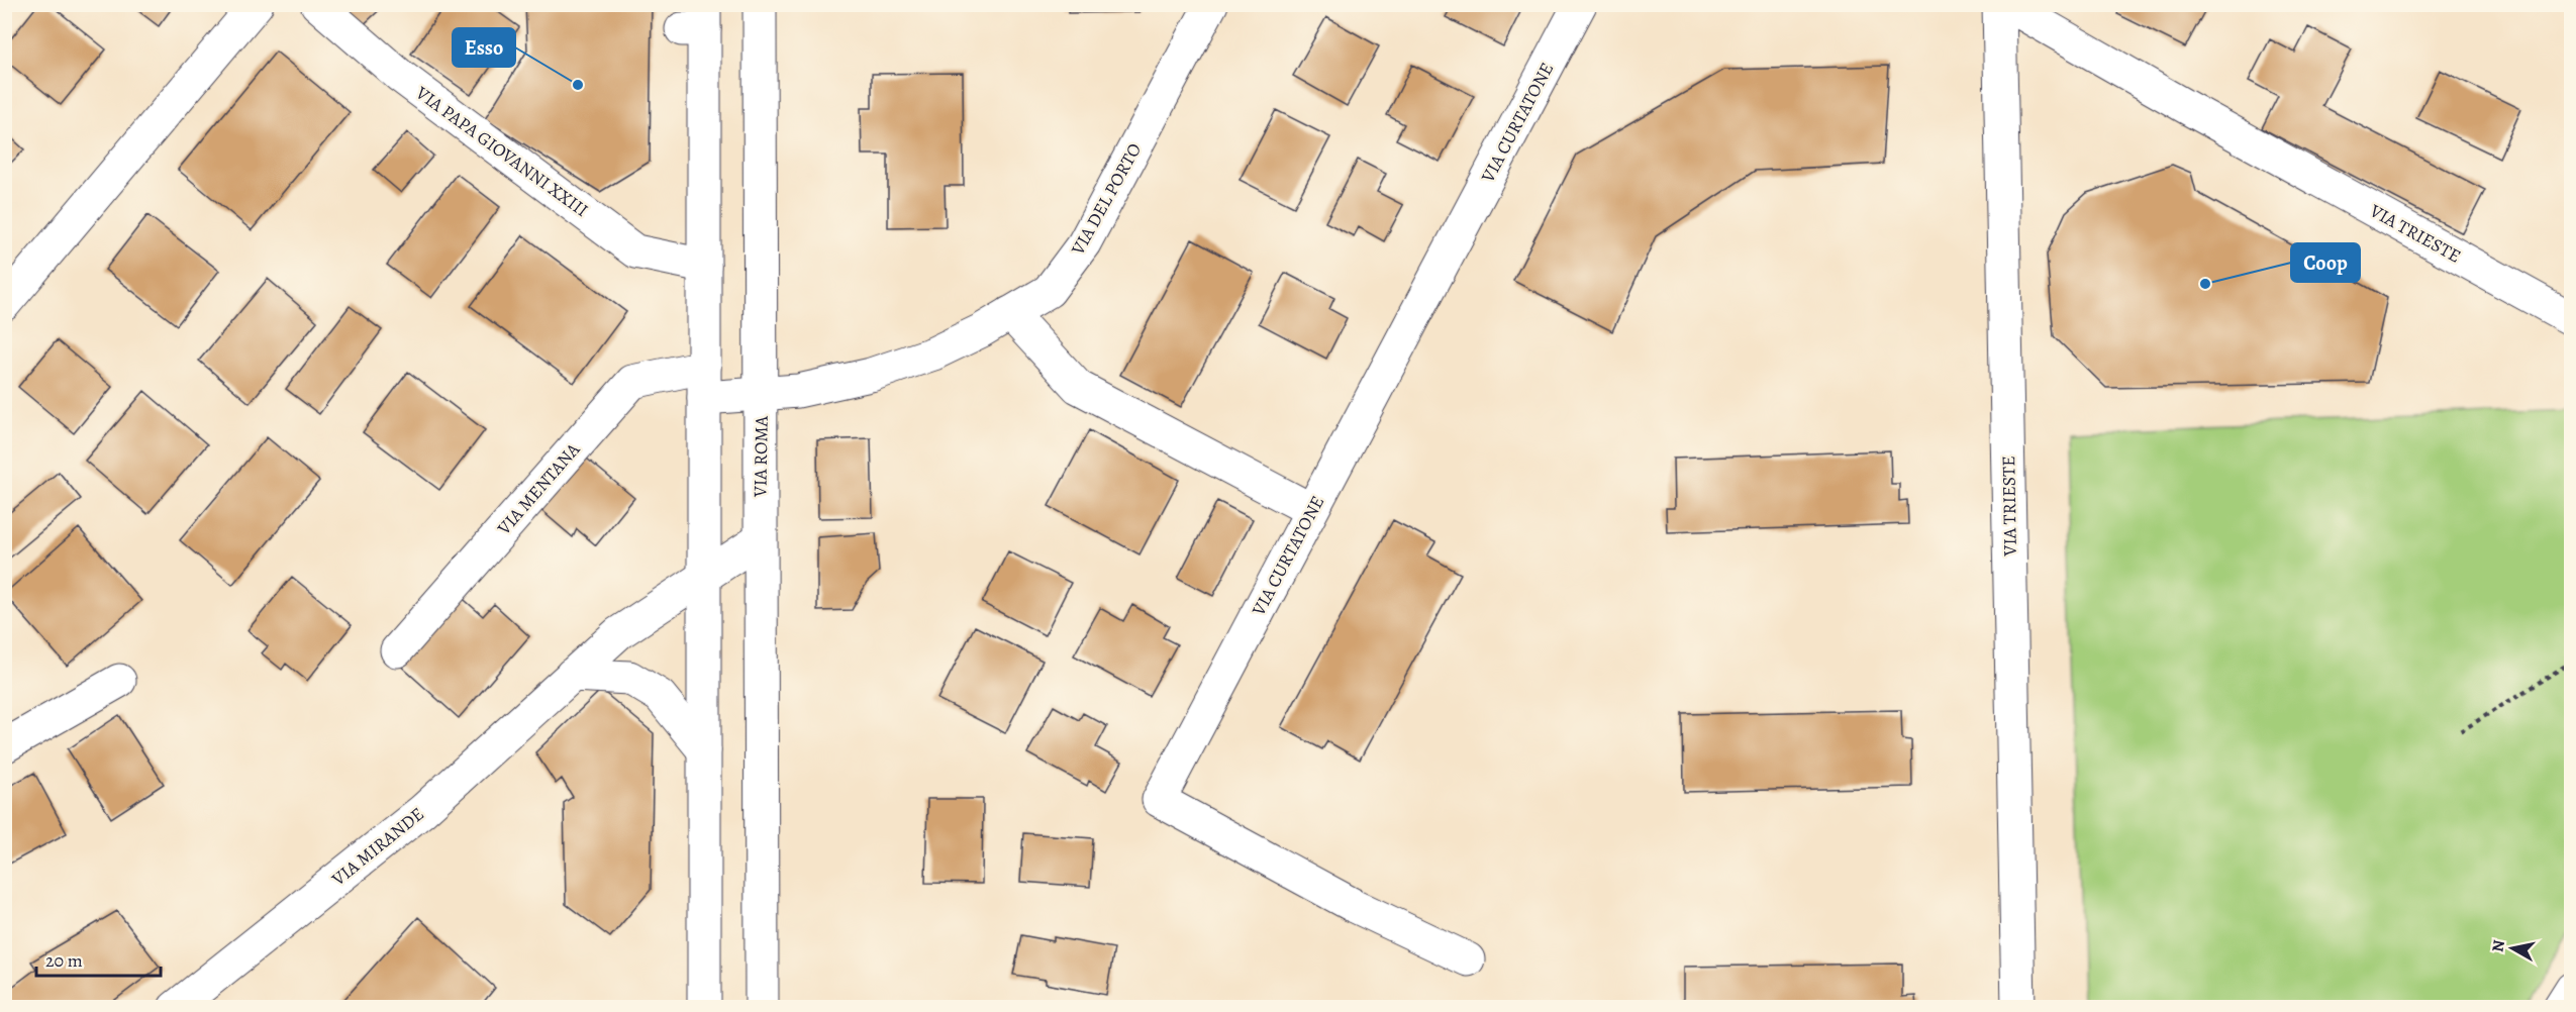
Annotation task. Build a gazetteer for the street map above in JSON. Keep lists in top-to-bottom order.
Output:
{
  "streets": {
    "street": [
      "VIA CURTATONE",
      "VIA PAPA GIOVANNI XXIII",
      "VIA DEL PORTO",
      "VIA TRIESTE",
      "VIA ROMA",
      "VIA MENTANA",
      "VIA MIRANDE"
    ]
  },
  "crossings": [
    ["VIA DEL PORTO", "VIA ROMA"],
    ["VIA DEL PORTO", "VIA MENTANA"],
    ["VIA ROMA", "VIA MIRANDE"]
  ],
  "places": ["Esso", "Coop"],
  "scale_bar": "20 m",
  "north": "left"
}
